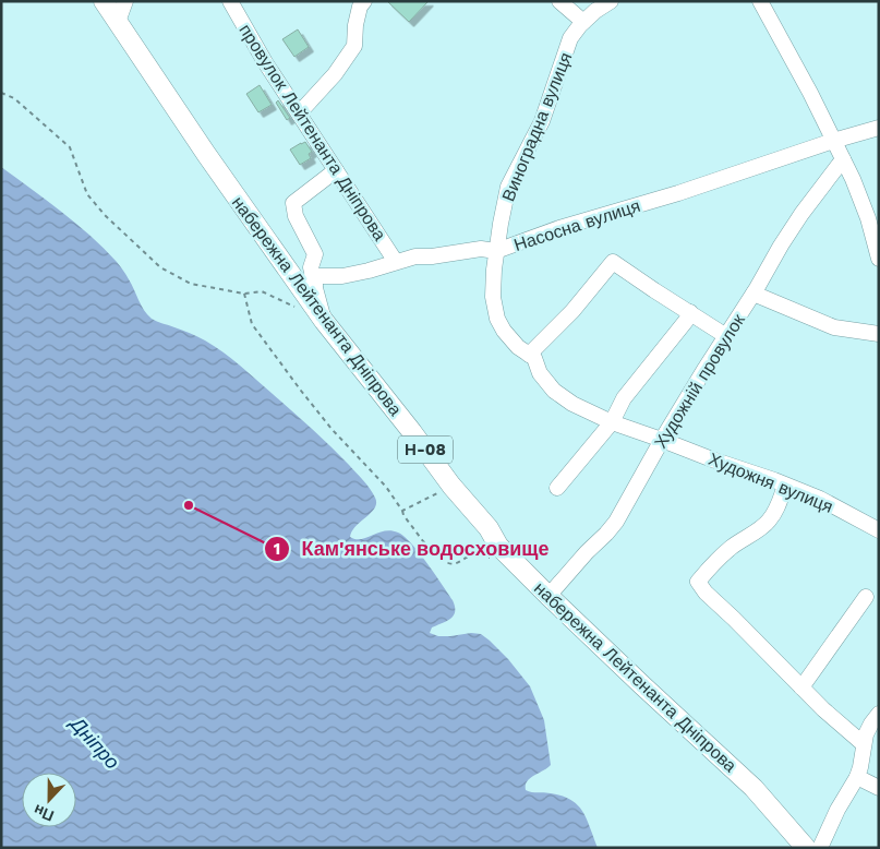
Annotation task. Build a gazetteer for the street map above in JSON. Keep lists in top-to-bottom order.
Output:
{
  "streets": {
    "main road": ["набережна Лейтенанта Дніпрова", "Н-08"],
    "street": [
      "Виноградна вулиця",
      "провулок Лейтенанта Дніпрова",
      "Насосна вулиця",
      "Художній провулок",
      "Художня вулиця"
    ]
  },
  "crossings": [
    ["Виноградна вулиця", "Насосна вулиця"],
    ["Виноградна вулиця", "Художній провулок"],
    ["Виноградна вулиця", "Художня вулиця"],
    ["провулок Лейтенанта Дніпрова", "Насосна вулиця"],
    ["Насосна вулиця", "набережна Лейтенанта Дніпрова"],
    ["набережна Лейтенанта Дніпрова", "Художній провулок"],
    ["Художній провулок", "Художня вулиця"]
  ],
  "water": ["Дніпро"],
  "places": ["Кам'янське водосховище"],
  "north": "bottom"
}
